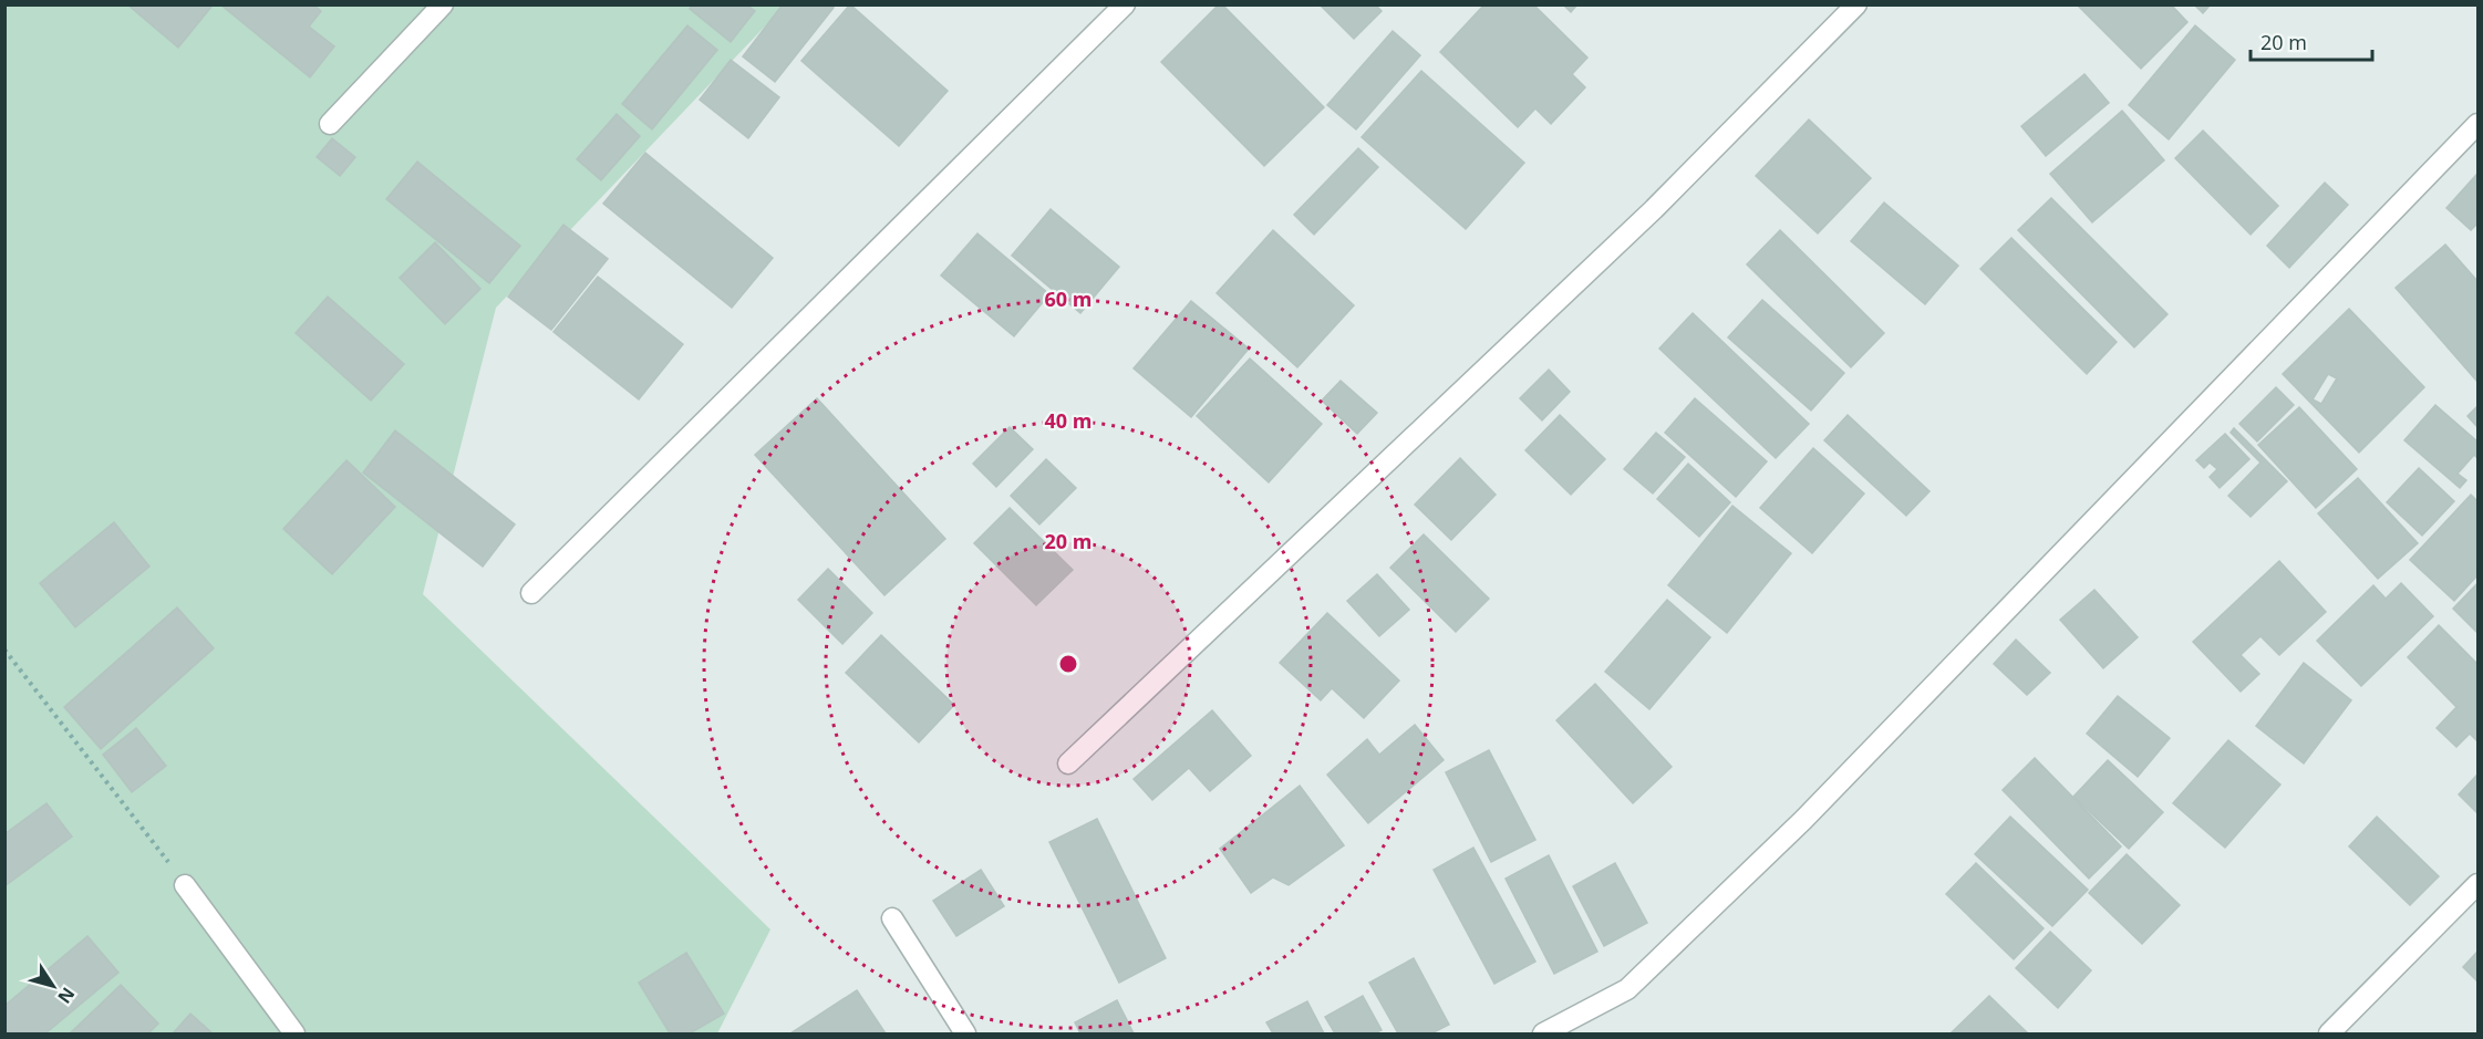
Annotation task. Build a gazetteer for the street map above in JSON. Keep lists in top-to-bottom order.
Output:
{
  "scale_bar": "20 m",
  "north": "bottom right",
  "rings": ["60 m", "40 m", "20 m"]
}
